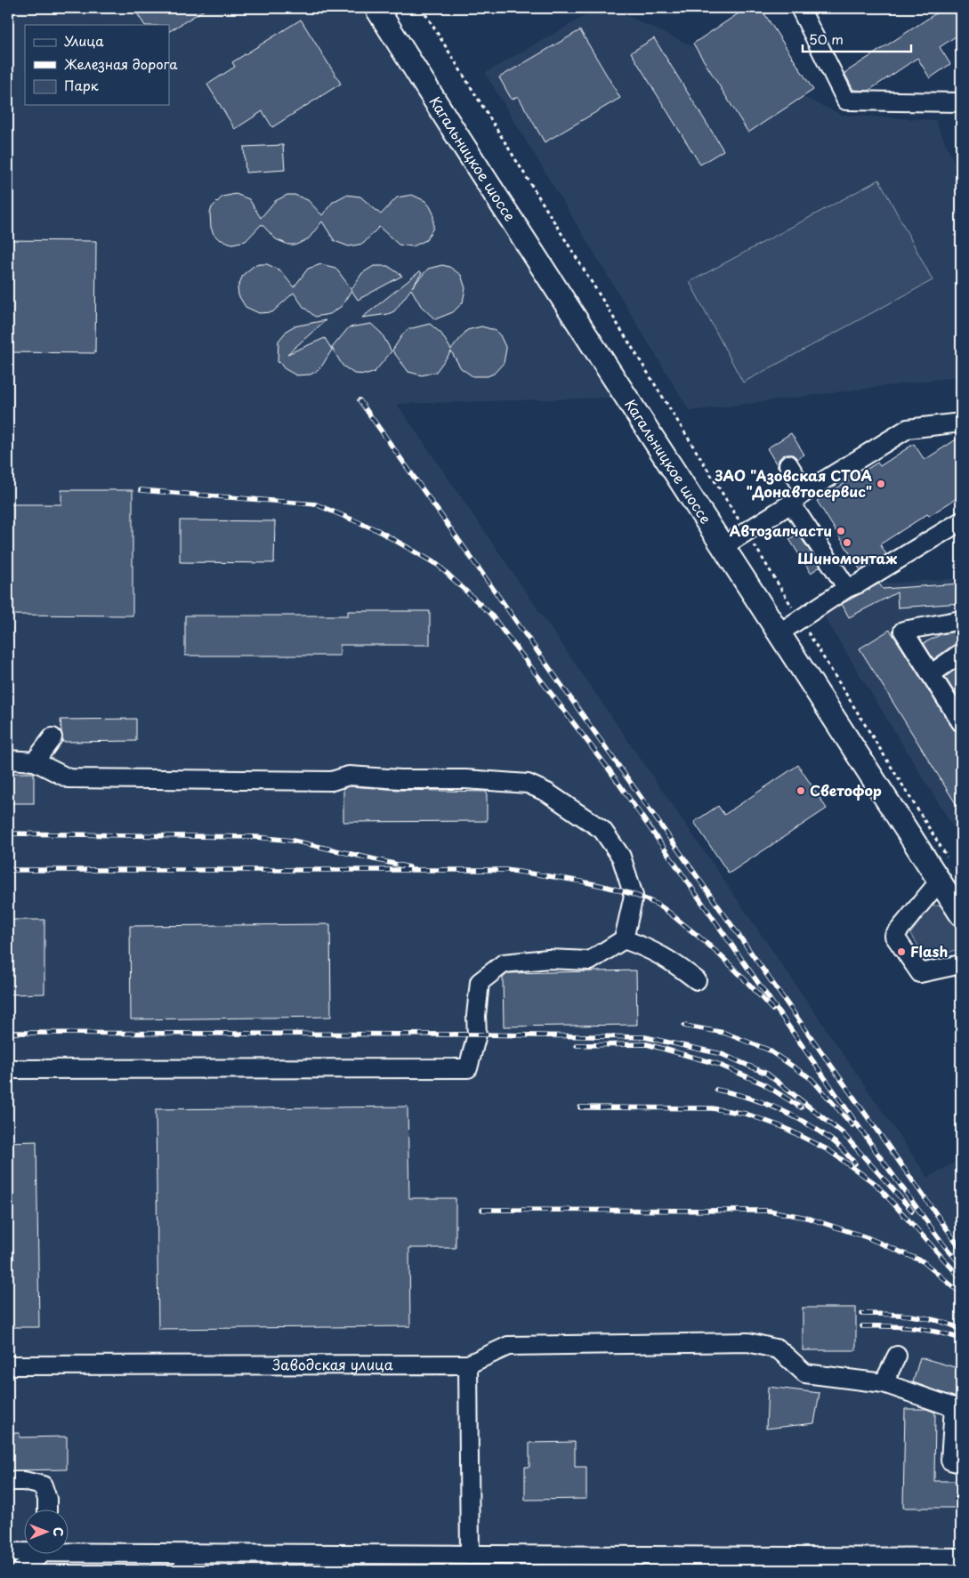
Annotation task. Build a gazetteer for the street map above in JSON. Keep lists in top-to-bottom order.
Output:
{
  "streets": {
    "main road": ["Кагальницкое шоссе"],
    "street": ["Заводская улица"]
  },
  "places": [
    "ЗАО \"Азовская СТОА \"Донавтосервис\"",
    "Автозапчасти",
    "Шиномонтаж",
    "Светофор",
    "Flash"
  ],
  "legend": ["Улица", "Железная дорога", "Парк"],
  "scale_bar": "50 m",
  "north": "right"
}
